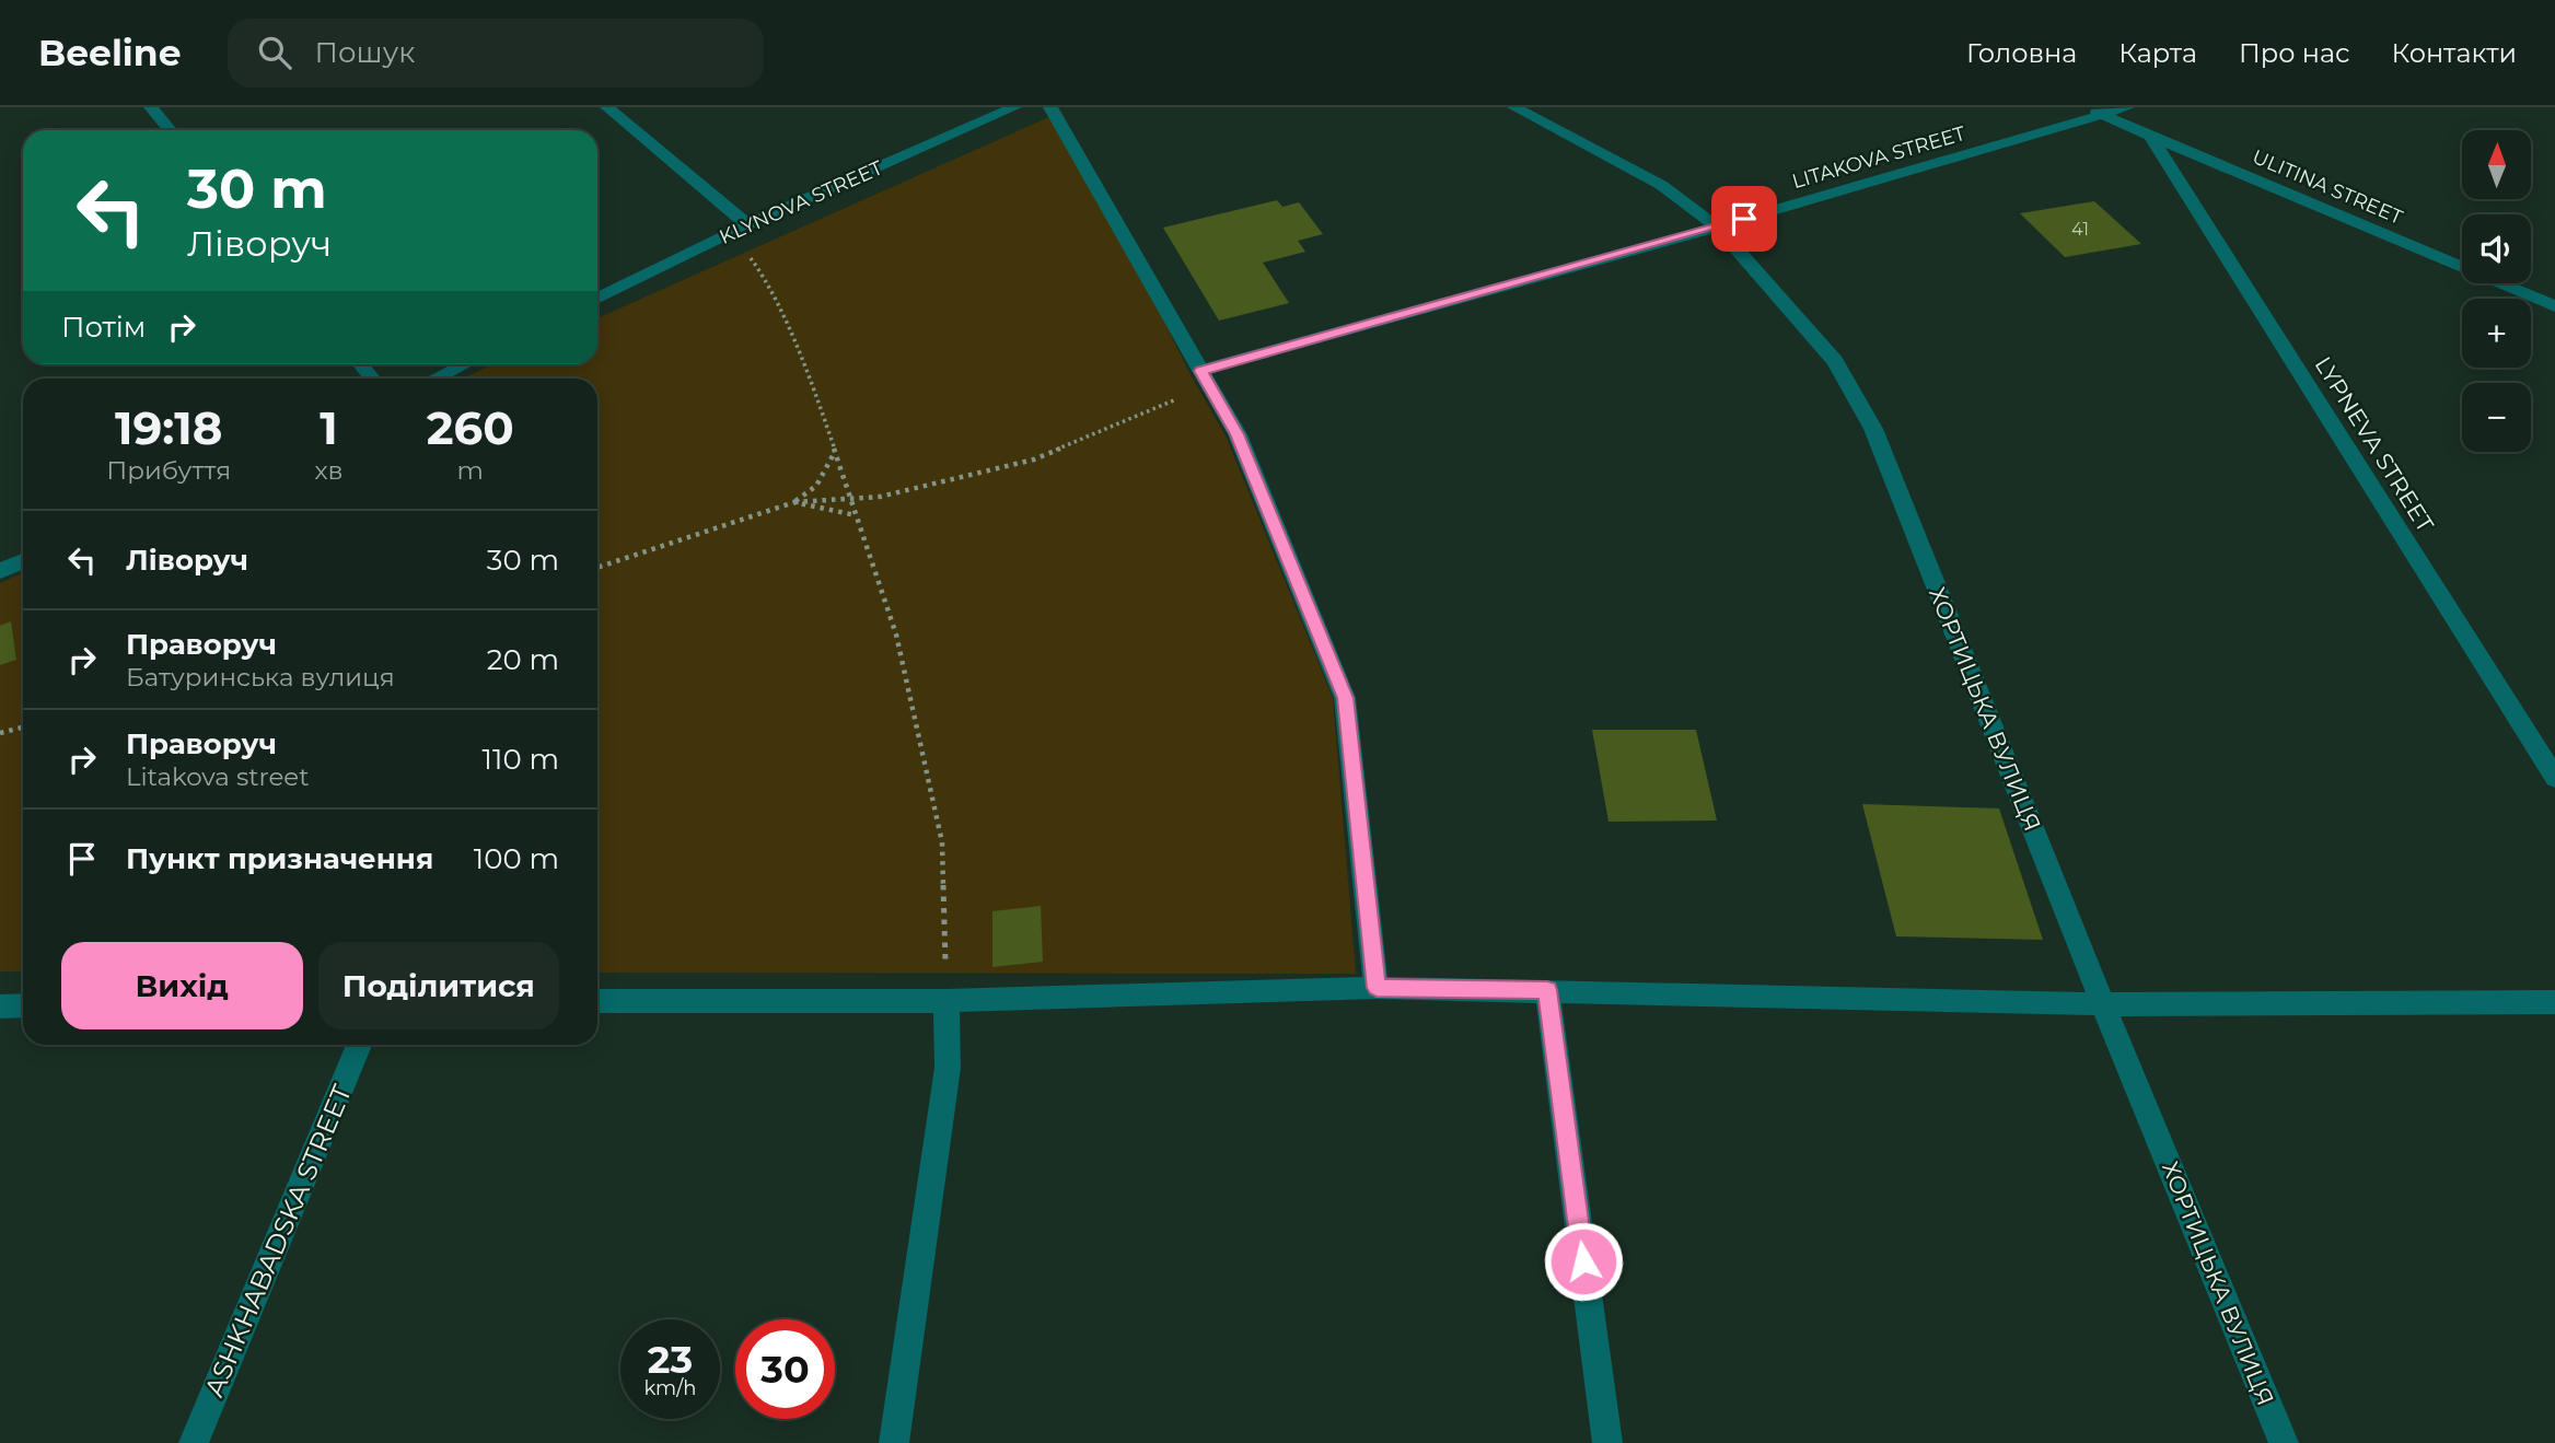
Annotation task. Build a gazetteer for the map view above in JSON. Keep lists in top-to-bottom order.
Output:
{
  "streets": {
    "street": [
      "LITAKOVA STREET",
      "ULITINA STREET",
      "KLYNOVA STREET",
      "LYPNEVA STREET",
      "ХОРТИЦЬКА ВУЛИЦЯ",
      "ASHKHABADSKA STREET"
    ]
  },
  "crossings": [
    ["LITAKOVA STREET", "ULITINA STREET"],
    ["LITAKOVA STREET", "ХОРТИЦЬКА ВУЛИЦЯ"],
    ["ULITINA STREET", "LYPNEVA STREET"]
  ],
  "house_numbers": ["41"],
  "north": "top",
  "page": {
    "header": "Beeline",
    "search": "Пошук",
    "nav": [
      "Головна",
      "Карта",
      "Про нас",
      "Контакти"
    ],
    "map_buttons": ["+", "−"],
    "turn": ["30 m", "Ліворуч"],
    "then": "Потім",
    "eta": [
      "19:18",
      "Прибуття",
      "1",
      "хв",
      "260",
      "m"
    ],
    "list": [
      {
        "name": "Ліворуч",
        "value": "30 m"
      },
      {
        "name": "Праворуч",
        "note": "Батуринська вулиця",
        "value": "20 m"
      },
      {
        "name": "Праворуч",
        "note": "Litakova street",
        "value": "110 m"
      },
      {
        "name": "Пункт призначення",
        "value": "100 m"
      }
    ],
    "buttons": ["Вихід", "Поділитися"],
    "speed": "23 km/h",
    "limit": "30"
  }
}
